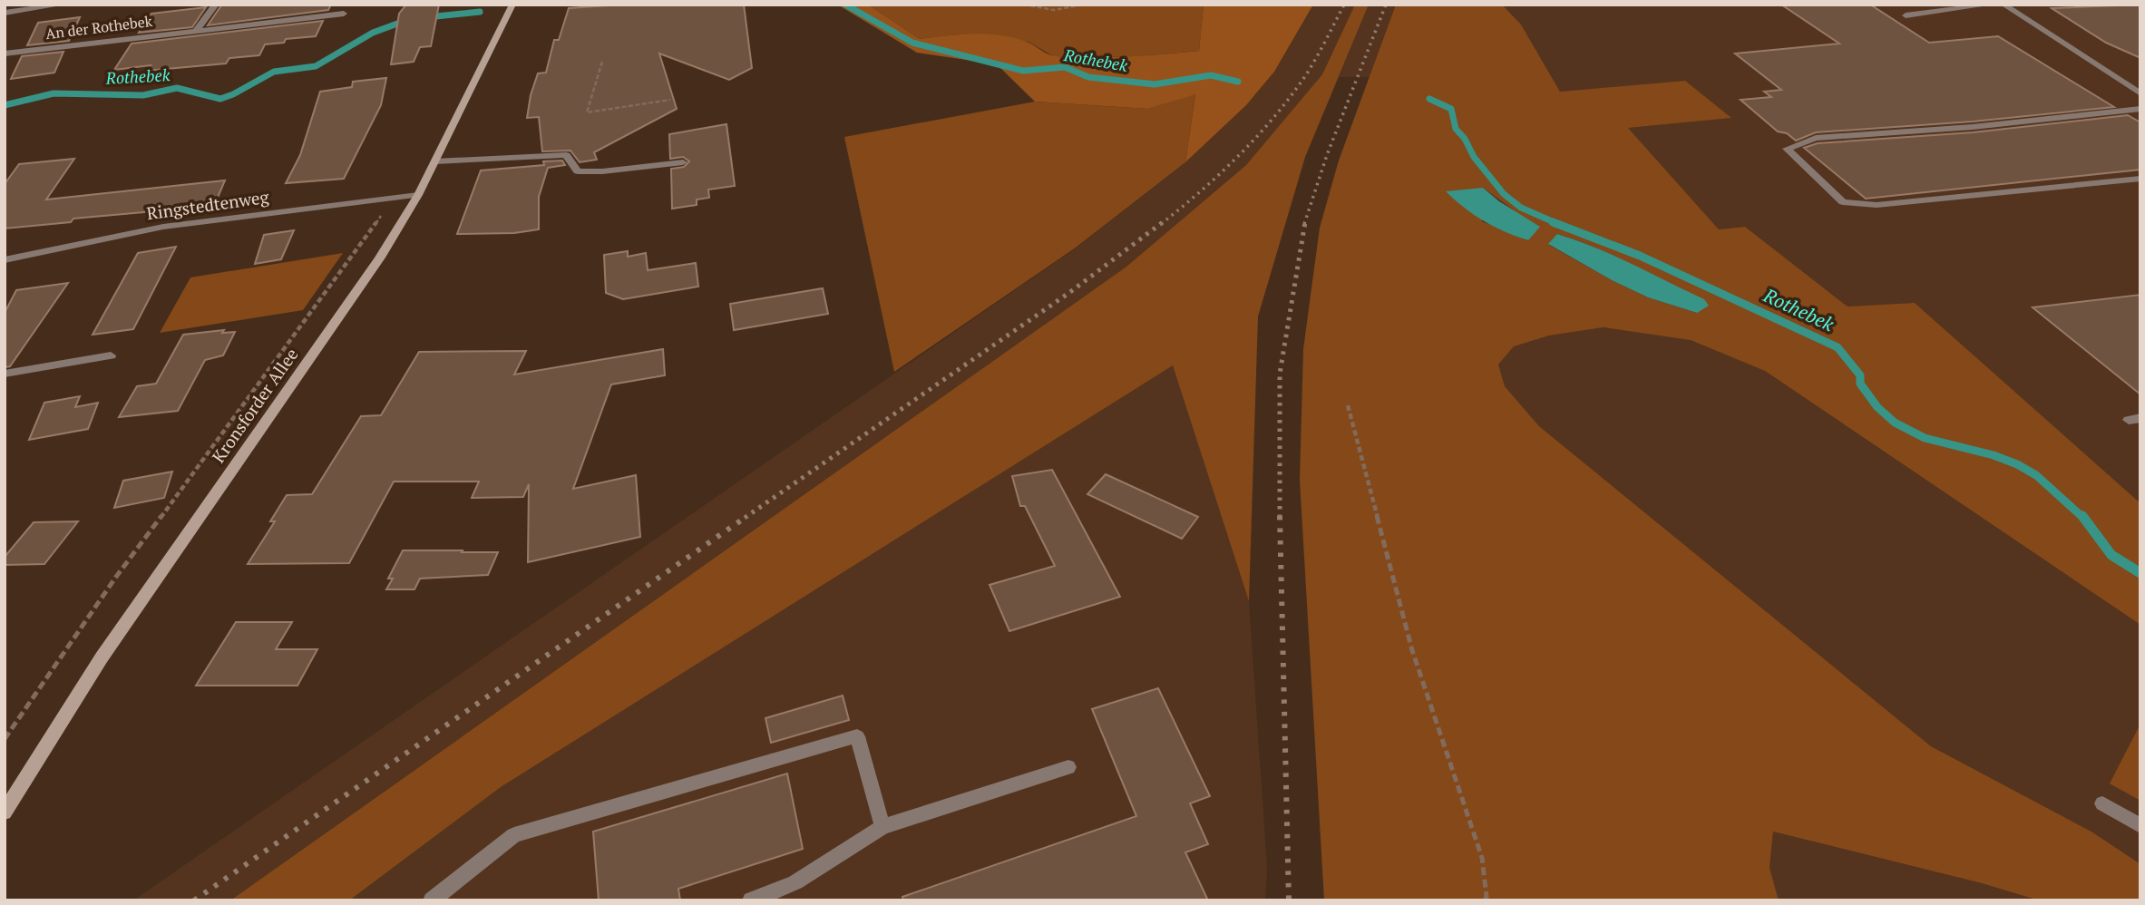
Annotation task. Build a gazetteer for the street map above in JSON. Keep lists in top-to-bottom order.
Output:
{
  "streets": {
    "main road": ["Kronsforder Allee"],
    "street": ["An der Rothebek", "Ringstedtenweg"]
  },
  "crossings": [
    ["Ringstedtenweg", "Kronsforder Allee"]
  ],
  "water": ["Rothebek"]
}
